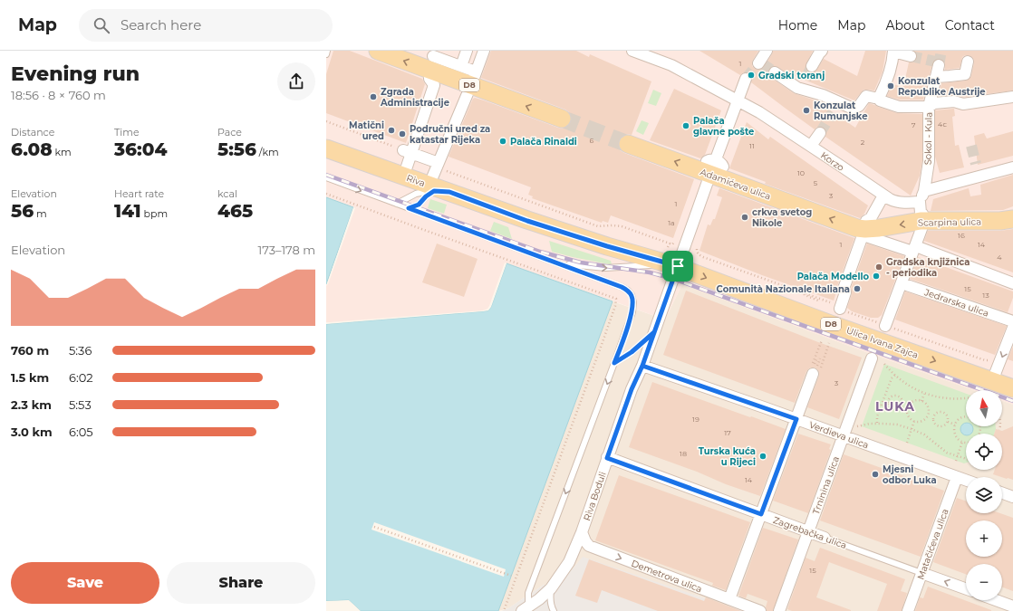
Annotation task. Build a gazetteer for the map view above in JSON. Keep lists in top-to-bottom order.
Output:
{
  "streets": {
    "main road": [
      "D8",
      "Riva",
      "Adamićeva ulica",
      "Scarpina ulica",
      "Ulica Ivana Zajca"
    ],
    "street": [
      "Sokol - Kula",
      "Korzo",
      "Jedrarska ulica",
      "Verdieva ulica",
      "Trninina ulica",
      "Riva Boduli",
      "Zagrebačka ulica",
      "Matačićeva ulica",
      "Demetrova ulica"
    ]
  },
  "crossings": [
    ["Sokol - Kula", "Korzo"],
    ["Korzo", "Riva Boduli"],
    ["Riva", "Ulica Ivana Zajca"],
    ["Riva", "Riva Boduli"],
    ["Adamićeva ulica", "Scarpina ulica"],
    ["Adamićeva ulica", "Riva Boduli"],
    ["Ulica Ivana Zajca", "Riva Boduli"],
    ["Verdieva ulica", "Trninina ulica"],
    ["Verdieva ulica", "Riva Boduli"],
    ["Verdieva ulica", "Matačićeva ulica"],
    ["Trninina ulica", "Zagrebačka ulica"],
    ["Riva Boduli", "Zagrebačka ulica"],
    ["Riva Boduli", "Demetrova ulica"],
    ["Zagrebačka ulica", "Matačićeva ulica"]
  ],
  "one_way": [
    "Adamićeva ulica",
    "Scarpina ulica",
    "Ulica Ivana Zajca",
    "Demetrova ulica"
  ],
  "districts": ["LUKA"],
  "places": [
    "Gradski toranj",
    "Konzulat Republike Austrije",
    "Zgrada Administracije",
    "Konzulat Rumunjske",
    "Palača glavne pošte",
    "Matični ured",
    "Područni ured za katastar Rijeka",
    "Palača Rinaldi",
    "crkva svetog Nikole",
    "Gradska knjižnica - periodika",
    "Palača Modello",
    "Comunità Nazionale Italiana",
    "Turska kuća u Rijeci",
    "Mjesni odbor Luka"
  ],
  "house_numbers": [
    "1",
    "4c",
    "7",
    "6",
    "2",
    "11",
    "10",
    "5",
    "3",
    "1",
    "1a",
    "16",
    "1",
    "14",
    "4",
    "15",
    "13",
    "3",
    "19",
    "17",
    "18",
    "14",
    "15"
  ],
  "north": "top",
  "page": {
    "header": "Map",
    "search": "Search here",
    "nav": [
      "Home",
      "Map",
      "About",
      "Contact"
    ],
    "heading": ["Evening run", "18:56 · 8 × 760 m"],
    "stats": [
      ["Distance", "6.08 km"],
      ["Time", "36:04"],
      ["Pace", "5:56 /km"],
      ["Elevation", "56 m"],
      ["Heart rate", "141 bpm"],
      ["kcal", "465"]
    ],
    "chart": ["Elevation", "173–178 m"],
    "list": [
      {
        "name": "760 m",
        "note": "5:36"
      },
      {
        "name": "1.5 km",
        "note": "6:02"
      },
      {
        "name": "2.3 km",
        "note": "5:53"
      },
      {
        "name": "3.0 km",
        "note": "6:05"
      }
    ],
    "map_buttons": ["+", "−"],
    "buttons": ["Save", "Share"]
  }
}
